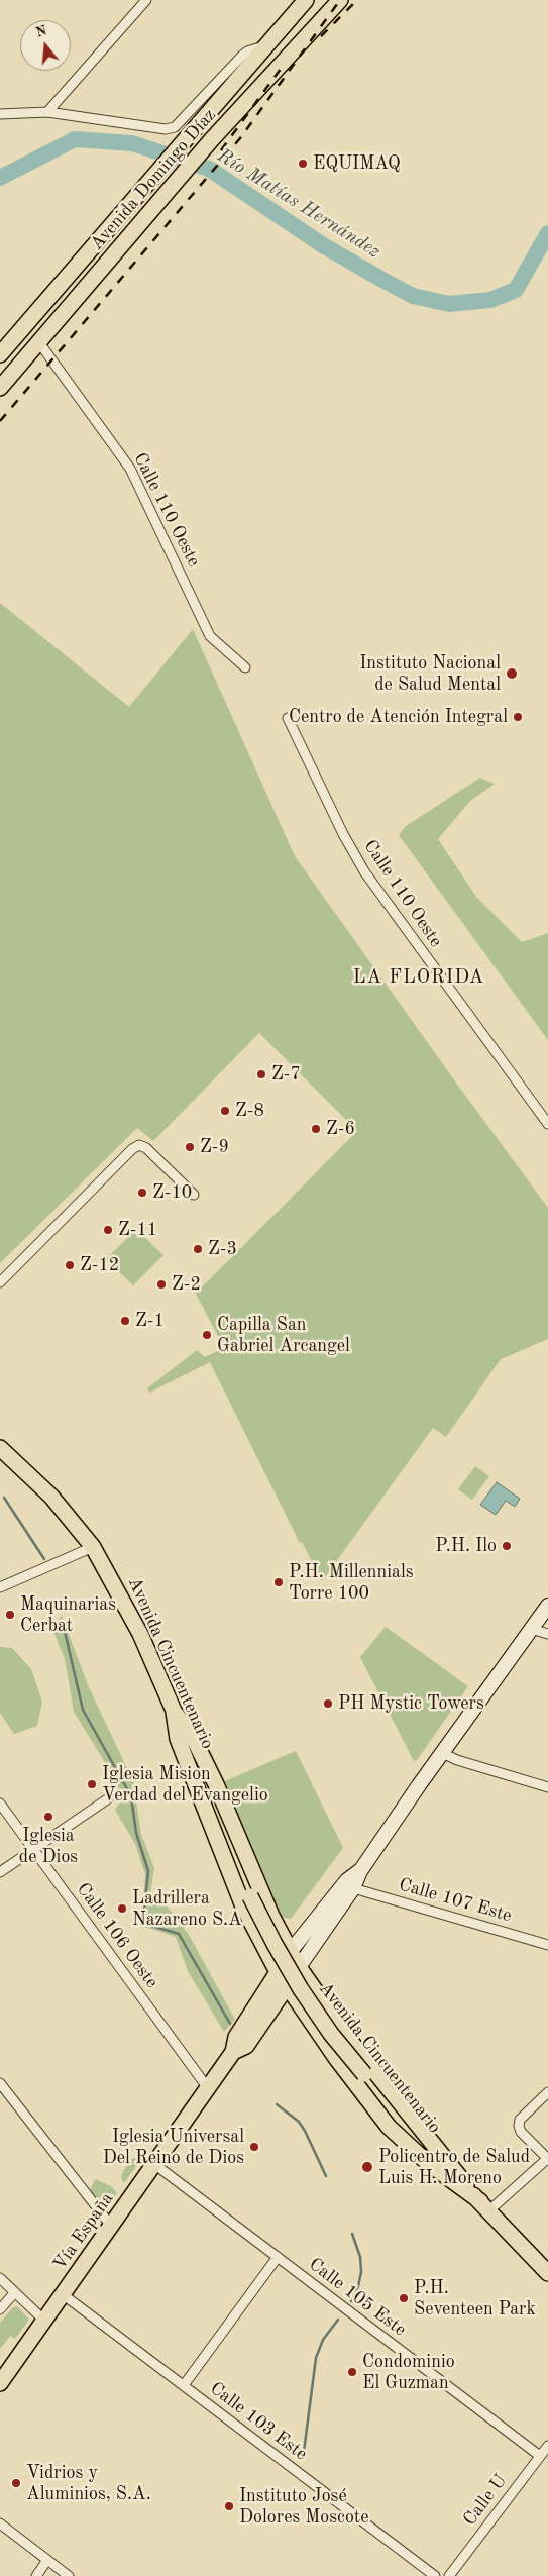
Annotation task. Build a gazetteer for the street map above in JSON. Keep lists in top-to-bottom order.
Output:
{
  "streets": {
    "main road": ["Avenida Domingo Díaz", "Avenida Cincuentenario", "Vía España"],
    "street": [
      "Calle 110 Oeste",
      "Calle 107 Este",
      "Calle 106 Oeste",
      "Calle 105 Este",
      "Calle 103 Este",
      "Calle U"
    ]
  },
  "crossings": [
    ["Avenida Domingo Díaz", "Calle 110 Oeste"],
    ["Calle 106 Oeste", "Vía España"],
    ["Vía España", "Calle 105 Este"],
    ["Vía España", "Calle 103 Este"],
    ["Calle 105 Este", "Calle U"]
  ],
  "districts": ["LA FLORIDA"],
  "water": ["Río Matías Hernández"],
  "places": [
    "EQUIMAQ",
    "Instituto Nacional de Salud Mental",
    "Centro de Atención Integral",
    "Z-7",
    "Z-8",
    "Z-6",
    "Z-9",
    "Z-10",
    "Z-11",
    "Z-3",
    "Z-12",
    "Z-2",
    "Z-1",
    "Capilla San Gabriel Arcangel",
    "P.H. Ilo",
    "P.H. Millennials Torre 100",
    "Maquinarias Cerbat",
    "PH Mystic Towers",
    "Iglesia Mision Verdad del Evangelio",
    "Iglesia de Dios",
    "Ladrillera Nazareno S.A",
    "Iglesia Universal Del Reino de Dios",
    "Policentro de Salud Luis H. Moreno",
    "P.H. Seventeen Park",
    "Condominio El Guzman",
    "Vidrios y Aluminios, S.A.",
    "Instituto José Dolores Moscote"
  ],
  "north": "top"
}
